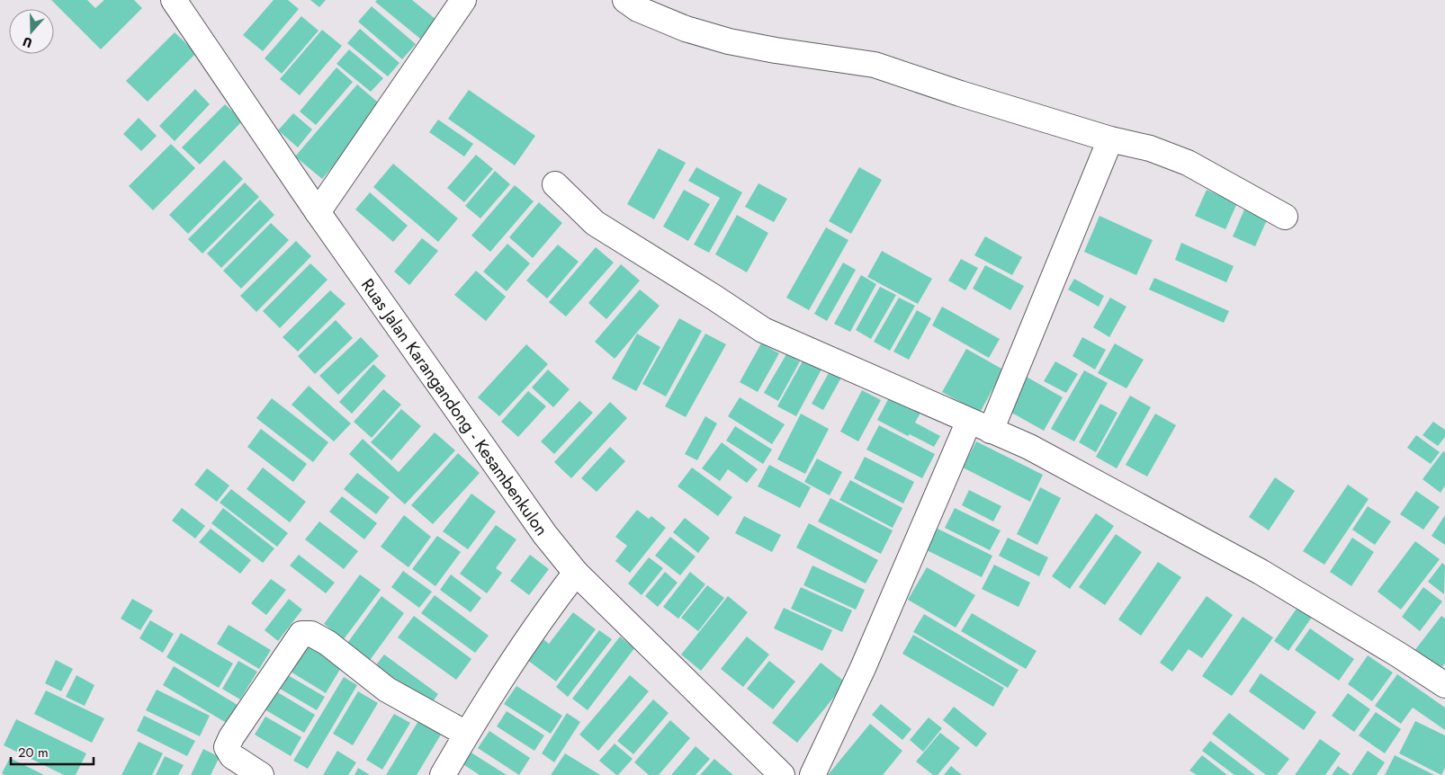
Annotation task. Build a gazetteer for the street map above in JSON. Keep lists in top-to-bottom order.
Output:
{
  "streets": {
    "street": ["Ruas Jalan Karangandong - Kesambenkulon"]
  },
  "scale_bar": "20 m",
  "north": "bottom"
}
